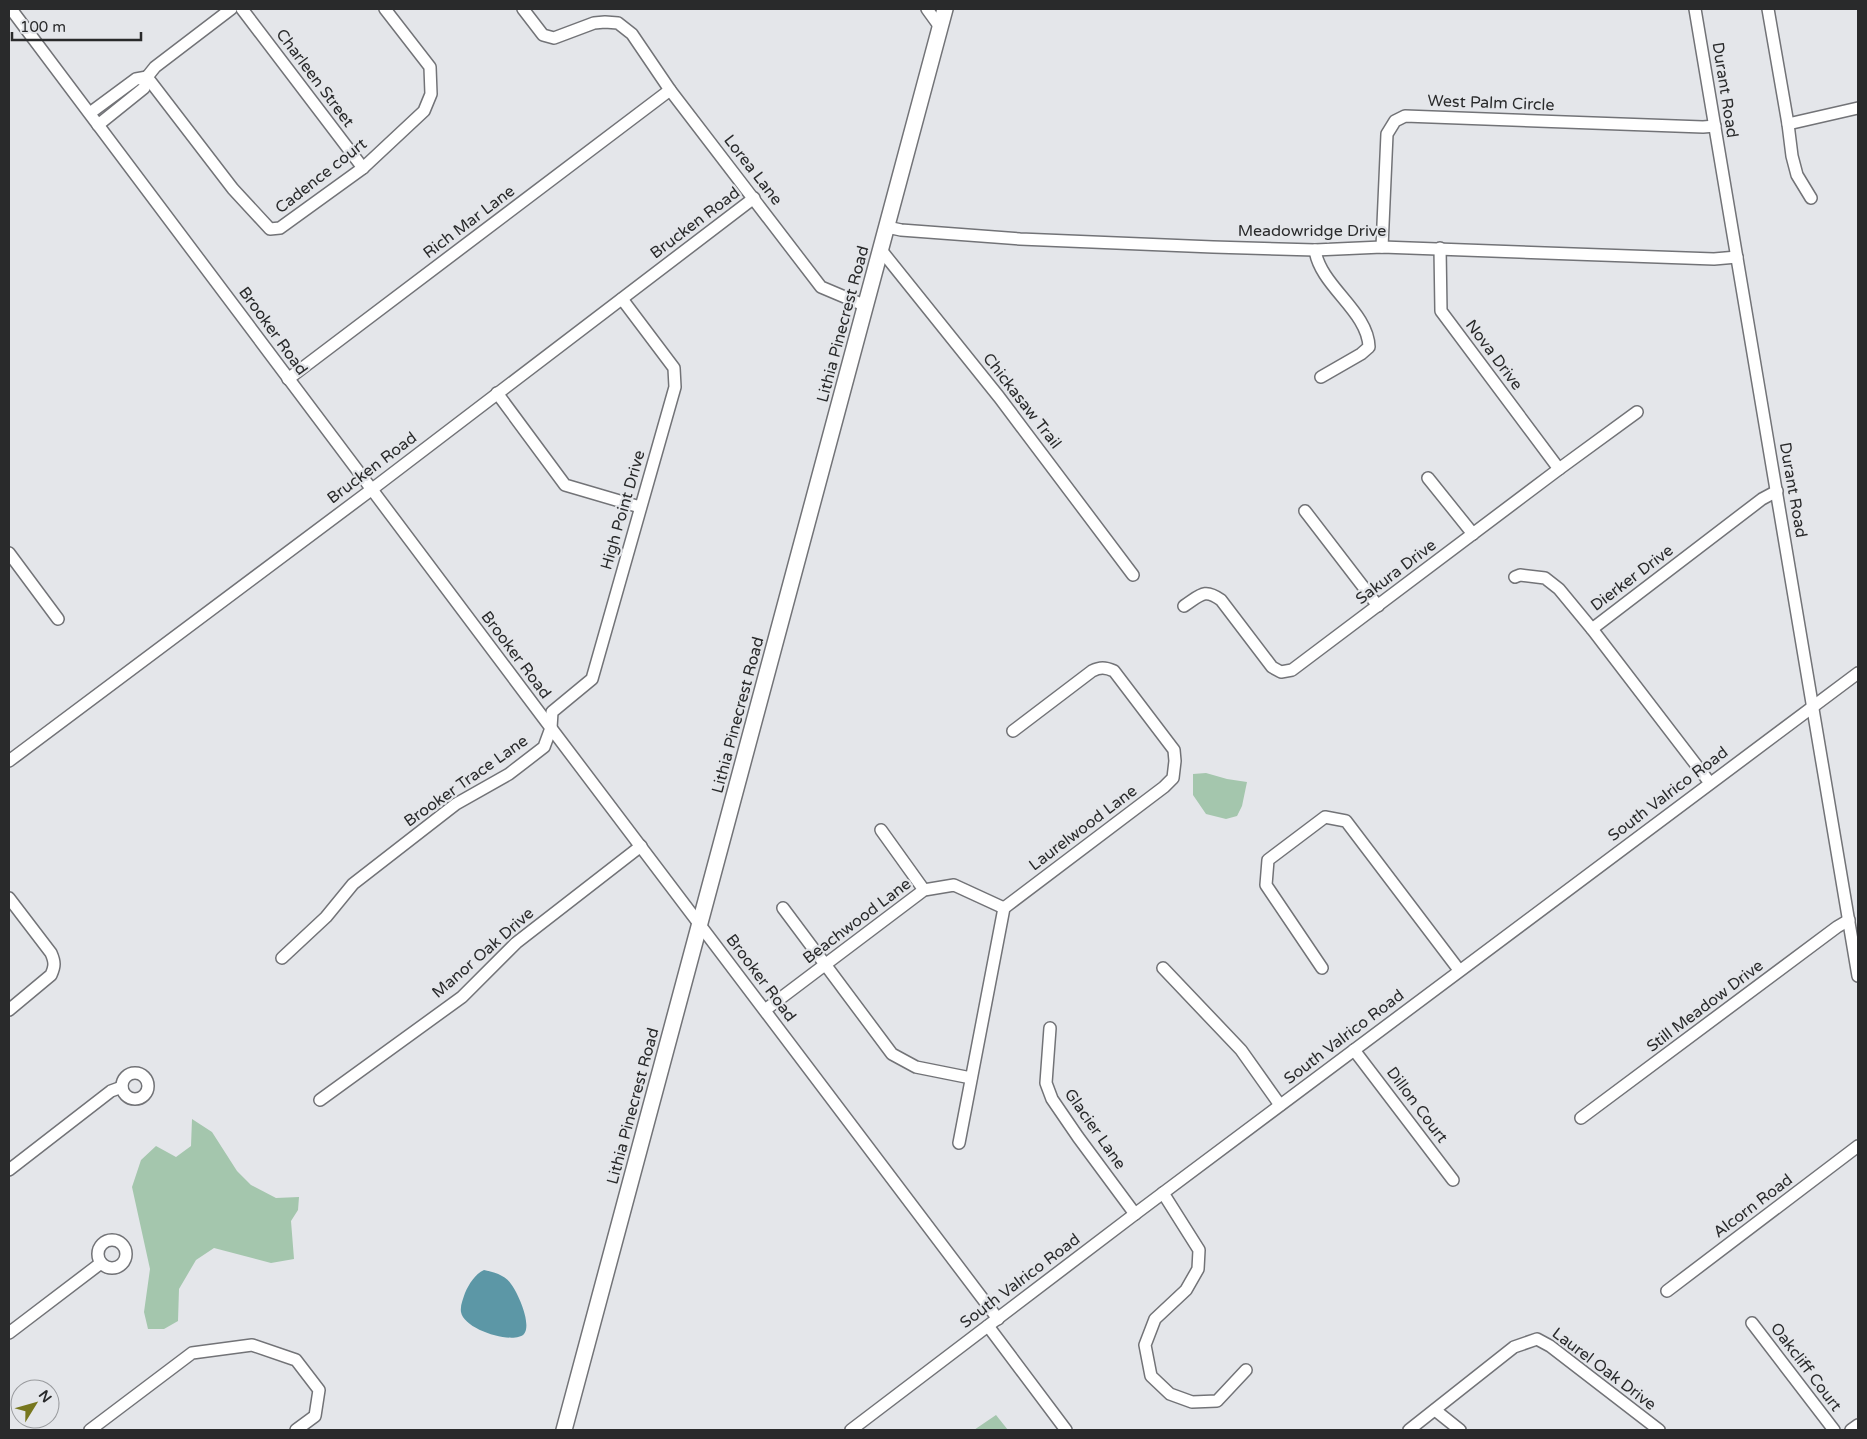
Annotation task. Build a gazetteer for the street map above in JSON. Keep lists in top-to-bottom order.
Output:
{
  "streets": {
    "main road": ["Lithia Pinecrest Road"],
    "street": [
      "Charleen Street",
      "Durant Road",
      "West Palm Circle",
      "Lorea Lane",
      "Cadence court",
      "Rich Mar Lane",
      "Brucken Road",
      "Meadowridge Drive",
      "Brooker Road",
      "Nova Drive",
      "Chickasaw Trail",
      "High Point Drive",
      "Sakura Drive",
      "Dierker Drive",
      "Brooker Trace Lane",
      "South Valrico Road",
      "Laurelwood Lane",
      "Beachwood Lane",
      "Manor Oak Drive",
      "Still Meadow Drive",
      "Dillon Court",
      "Glacier Lane",
      "Alcorn Road",
      "Oakcliff Court",
      "Laurel Oak Drive"
    ]
  },
  "crossings": [
    ["Charleen Street", "Cadence court"],
    ["Durant Road", "West Palm Circle"],
    ["Durant Road", "Meadowridge Drive"],
    ["Durant Road", "Dierker Drive"],
    ["Durant Road", "South Valrico Road"],
    ["Durant Road", "Still Meadow Drive"],
    ["West Palm Circle", "Meadowridge Drive"],
    ["Lorea Lane", "Rich Mar Lane"],
    ["Lorea Lane", "Brucken Road"],
    ["Lorea Lane", "Lithia Pinecrest Road"],
    ["Rich Mar Lane", "Brooker Road"],
    ["Brucken Road", "Brooker Road"],
    ["Brucken Road", "High Point Drive"],
    ["Meadowridge Drive", "Lithia Pinecrest Road"],
    ["Meadowridge Drive", "Nova Drive"],
    ["Lithia Pinecrest Road", "Brooker Road"],
    ["Lithia Pinecrest Road", "Chickasaw Trail"],
    ["Brooker Road", "High Point Drive"],
    ["Brooker Road", "Brooker Trace Lane"],
    ["Brooker Road", "South Valrico Road"],
    ["Brooker Road", "Beachwood Lane"],
    ["Brooker Road", "Manor Oak Drive"],
    ["Nova Drive", "Sakura Drive"],
    ["High Point Drive", "Brooker Trace Lane"],
    ["Dierker Drive", "South Valrico Road"],
    ["South Valrico Road", "Dillon Court"],
    ["South Valrico Road", "Glacier Lane"],
    ["Laurelwood Lane", "Beachwood Lane"]
  ],
  "scale_bar": "100 m",
  "north": "top right"
}
